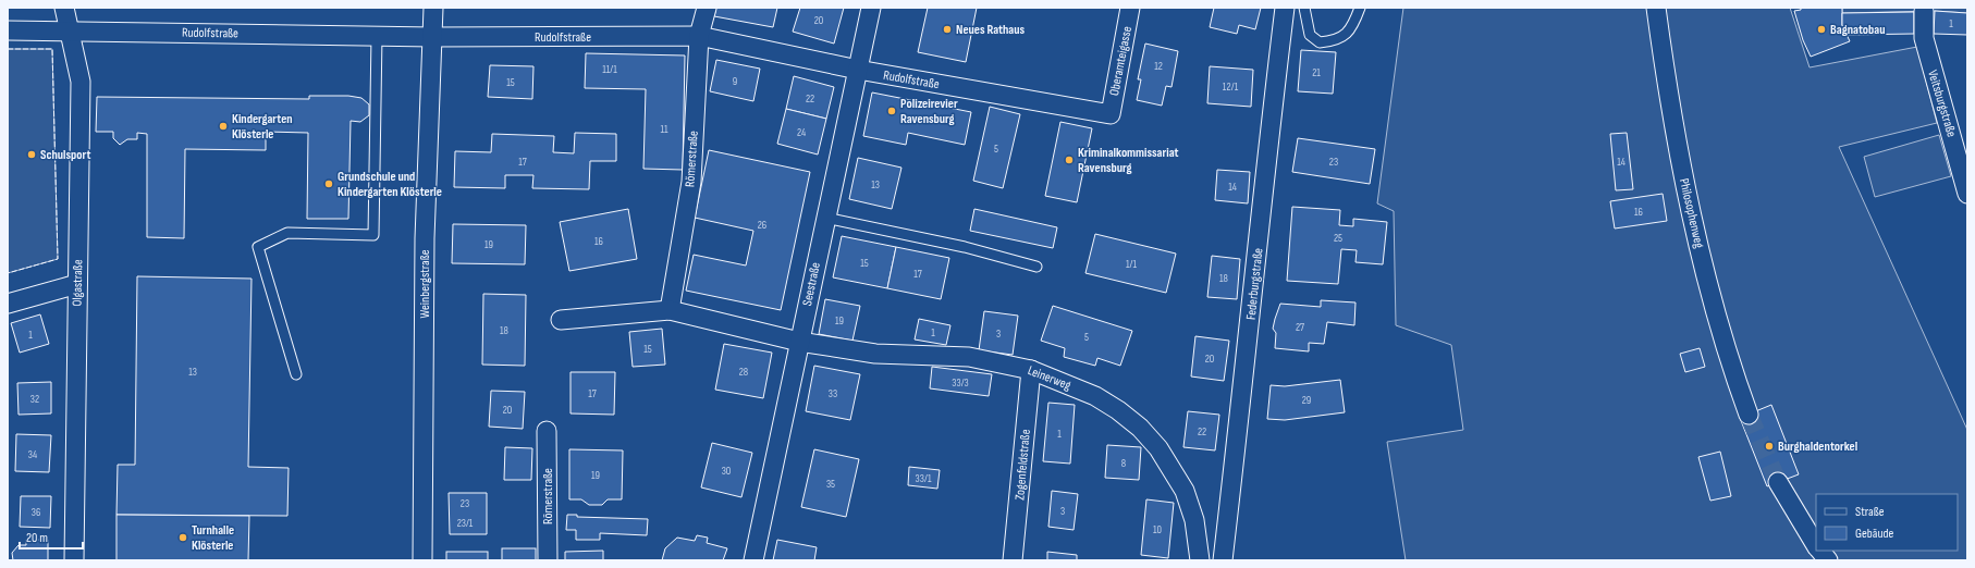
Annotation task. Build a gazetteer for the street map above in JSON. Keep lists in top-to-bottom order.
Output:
{
  "streets": {
    "street": [
      "Rudolfstraße",
      "Oberamteigasse",
      "Veitsburgstraße",
      "Römerstraße",
      "Philosophenweg",
      "Olgastraße",
      "Weinbergstraße",
      "Seestraße",
      "Federburgstraße",
      "Leinerweg",
      "Zogenfeldstraße"
    ]
  },
  "crossings": [
    ["Rudolfstraße", "Oberamteigasse"],
    ["Rudolfstraße", "Römerstraße"],
    ["Rudolfstraße", "Olgastraße"],
    ["Rudolfstraße", "Weinbergstraße"],
    ["Rudolfstraße", "Seestraße"],
    ["Seestraße", "Leinerweg"],
    ["Leinerweg", "Zogenfeldstraße"]
  ],
  "places": [
    "Neues Rathaus",
    "Bagnatobau",
    "Polizeirevier Ravensburg",
    "Kindergarten Klösterle",
    "Schulsport",
    "Kriminalkommissariat Ravensburg",
    "Grundschule und Kindergarten Klösterle",
    "Burghaldentorkel",
    "Turnhalle Klösterle"
  ],
  "house_numbers": [
    "20",
    "1",
    "12",
    "11/1",
    "21",
    "9",
    "15",
    "12/1",
    "22",
    "11",
    "24",
    "5",
    "17",
    "23",
    "14",
    "13",
    "14",
    "16",
    "26",
    "25",
    "16",
    "19",
    "15",
    "1/1",
    "17",
    "18",
    "19",
    "27",
    "18",
    "1",
    "3",
    "1",
    "5",
    "15",
    "20",
    "13",
    "28",
    "33/3",
    "17",
    "33",
    "32",
    "29",
    "20",
    "22",
    "1",
    "34",
    "8",
    "30",
    "19",
    "33/1",
    "35",
    "23",
    "3",
    "36",
    "23/1",
    "10"
  ],
  "legend": ["Straße", "Gebäude"],
  "scale_bar": "20 m"
}
